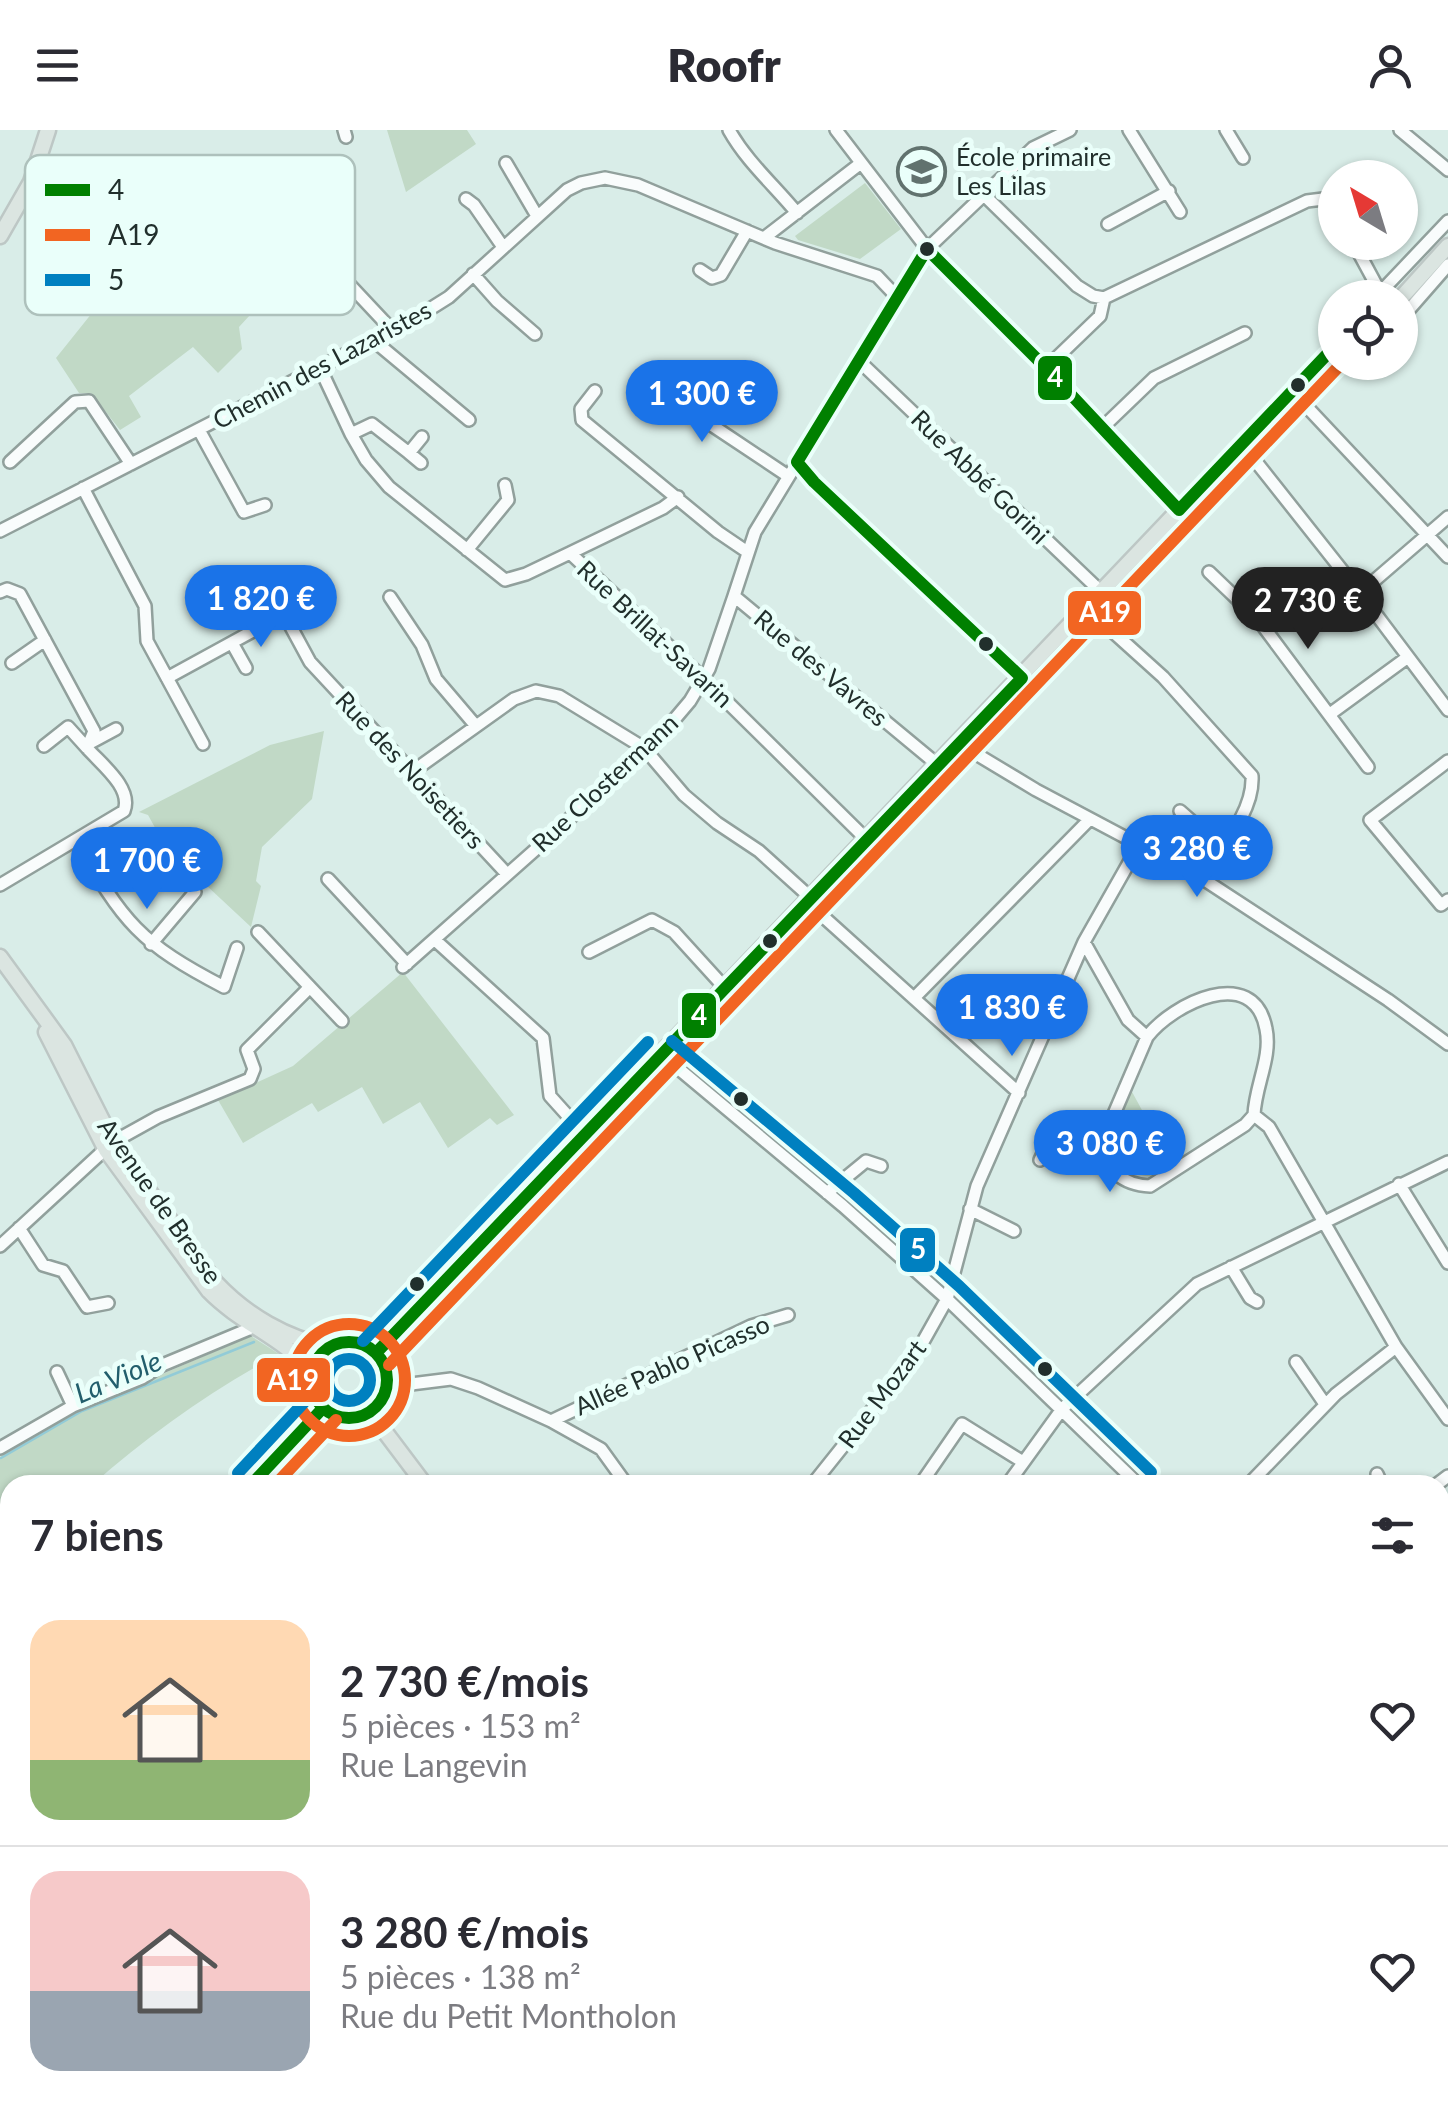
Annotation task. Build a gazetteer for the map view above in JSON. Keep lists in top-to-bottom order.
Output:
{
  "streets": {
    "main road": ["Avenue de Bresse"],
    "street": [
      "Chemin des Lazaristes",
      "Rue Abbé Gorini",
      "Rue Brillat-Savarin",
      "Rue des Vavres",
      "Rue des Noisetiers",
      "Rue Clostermann",
      "Allée Pablo Picasso",
      "Rue Mozart"
    ]
  },
  "crossings": [
    ["Chemin des Lazaristes", "Rue Brillat-Savarin"],
    ["Chemin des Lazaristes", "Rue des Vavres"],
    ["Rue Abbé Gorini", "Rue des Vavres"],
    ["Rue Brillat-Savarin", "Rue Clostermann"],
    ["Rue des Vavres", "Rue Clostermann"],
    ["Rue des Noisetiers", "Rue Clostermann"],
    ["Avenue de Bresse", "Allée Pablo Picasso"]
  ],
  "water": ["La Viole"],
  "places": {
    "school or university": ["École primaire Les Lilas"]
  },
  "lines": ["transit line 4", "transit line A19", "transit line 5"],
  "legend": ["4", "A19", "5"],
  "north": "top left",
  "page": {
    "header": "Roofr",
    "price": [
      "1 300 €",
      "1 820 €",
      "2 730 €",
      "3 280 €",
      "1 700 €",
      "1 830 €",
      "3 080 €"
    ],
    "heading": "7 biens",
    "list": [
      {
        "name": "2 730 €/mois",
        "note": "5 pièces · 153 m² · Rue Langevin"
      },
      {
        "name": "3 280 €/mois",
        "note": "5 pièces · 138 m² · Rue du Petit Montholon"
      }
    ]
  }
}
